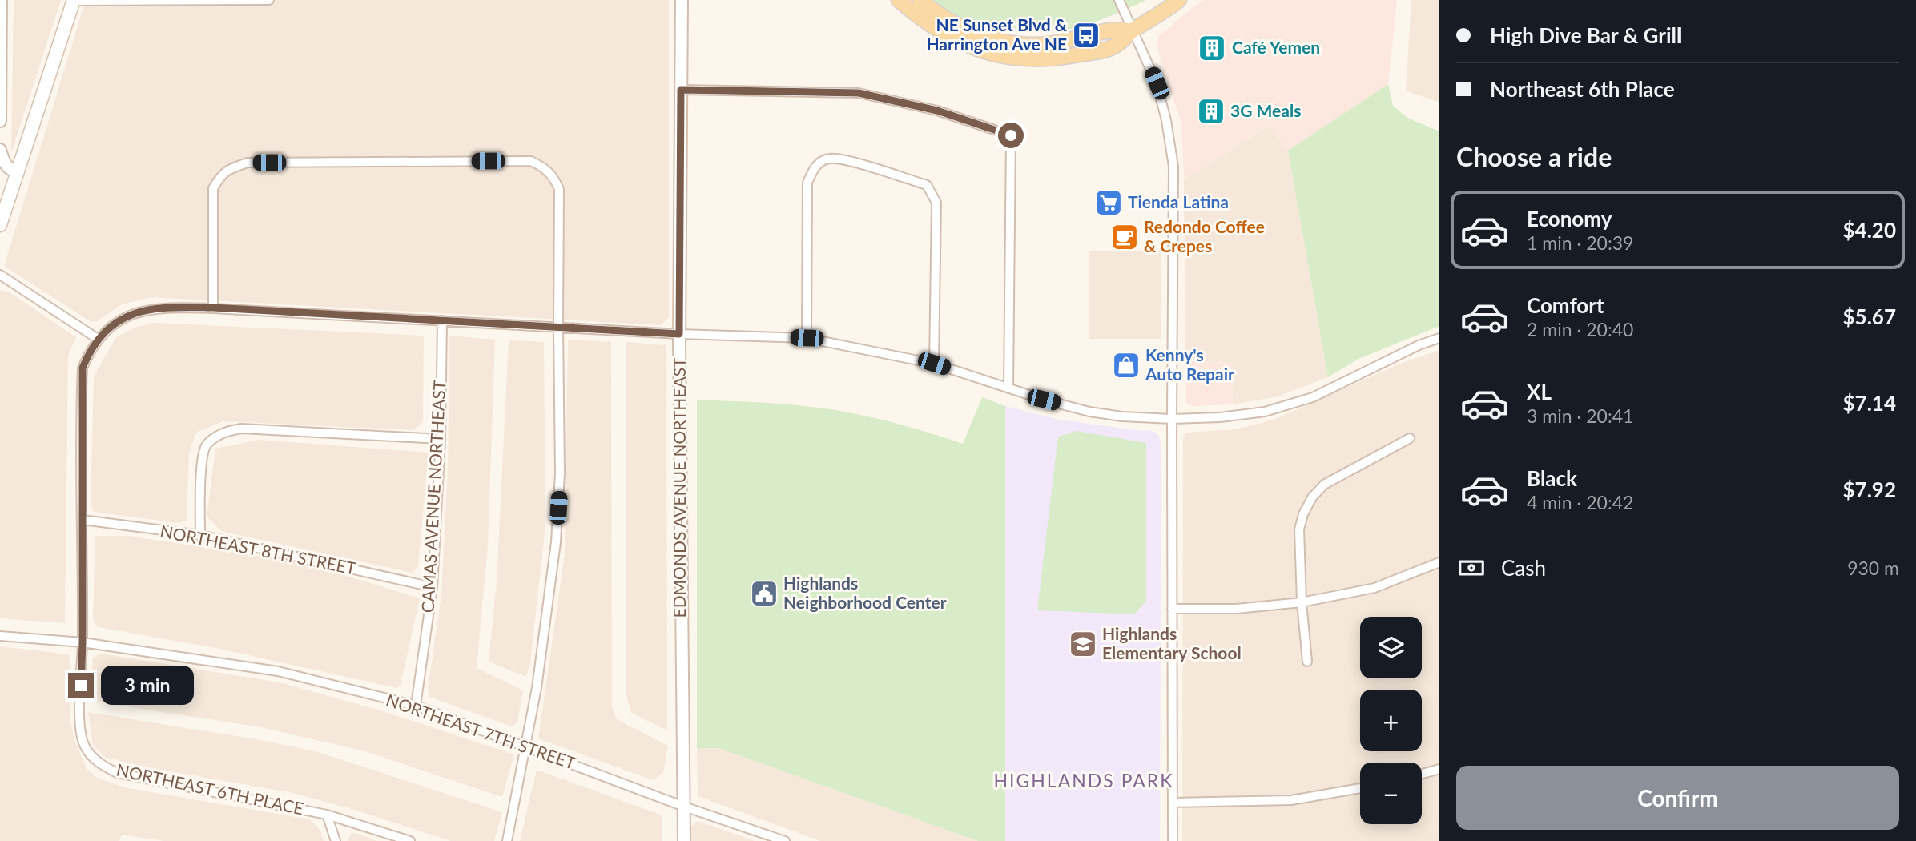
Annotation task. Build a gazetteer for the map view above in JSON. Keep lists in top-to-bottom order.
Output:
{
  "streets": {
    "street": [
      "EDMONDS AVENUE NORTHEAST",
      "CAMAS AVENUE NORTHEAST",
      "NORTHEAST 8TH STREET",
      "NORTHEAST 7TH STREET",
      "NORTHEAST 6TH PLACE"
    ]
  },
  "crossings": [
    ["EDMONDS AVENUE NORTHEAST", "NORTHEAST 7TH STREET"],
    ["CAMAS AVENUE NORTHEAST", "NORTHEAST 8TH STREET"],
    ["CAMAS AVENUE NORTHEAST", "NORTHEAST 7TH STREET"],
    ["NORTHEAST 8TH STREET", "NORTHEAST 6TH PLACE"],
    ["NORTHEAST 7TH STREET", "NORTHEAST 6TH PLACE"]
  ],
  "districts": ["HIGHLANDS PARK"],
  "places": {
    "bus stop": ["NE Sunset Blvd & Harrington Ave NE"],
    "building": ["Café Yemen", "3G Meals"],
    "supermarket": ["Tienda Latina"],
    "cafe": ["Redondo Coffee & Crepes"],
    "shop": ["Kenny's Auto Repair"],
    "public building": ["Highlands Neighborhood Center"],
    "school or university": ["Highlands Elementary School"]
  },
  "page": {
    "banner": ["High Dive Bar & Grill", "Northeast 6th Place"],
    "heading": "Choose a ride",
    "list": [
      {
        "name": "Economy",
        "note": "1 min · 20:39",
        "value": "$4.20"
      },
      {
        "name": "Comfort",
        "note": "2 min · 20:40",
        "value": "$5.67"
      },
      {
        "name": "XL",
        "note": "3 min · 20:41",
        "value": "$7.14"
      },
      {
        "name": "Black",
        "note": "4 min · 20:42",
        "value": "$7.92"
      }
    ],
    "pay": ["Cash", "930 m"],
    "map_buttons": ["+", "−"],
    "bubble": "3 min",
    "buttons": "Confirm"
  }
}
